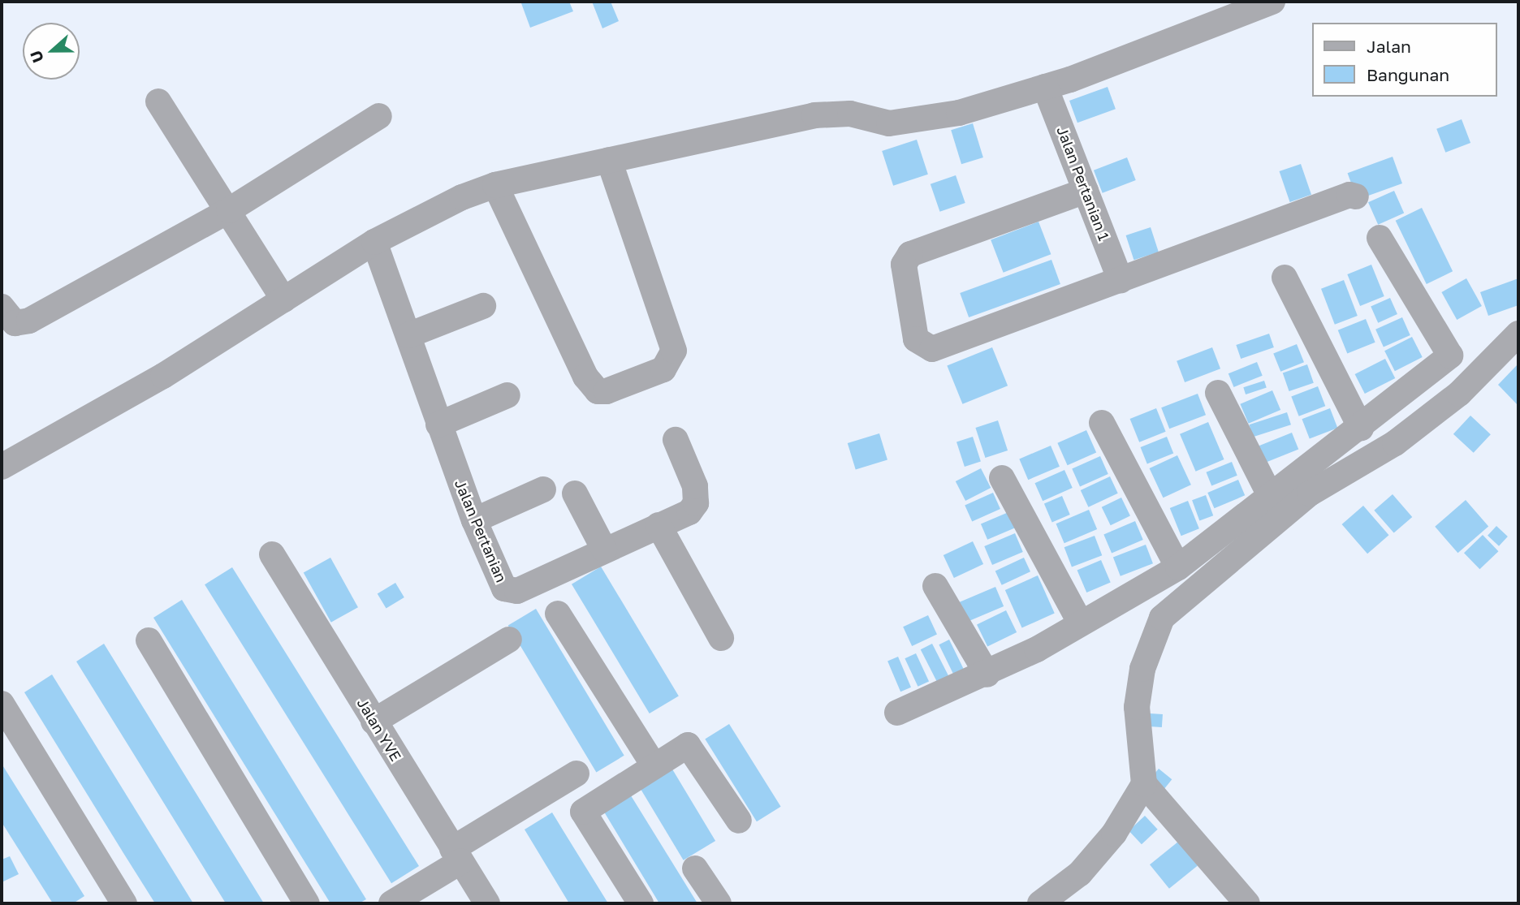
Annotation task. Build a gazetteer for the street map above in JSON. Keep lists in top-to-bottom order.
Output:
{
  "streets": {
    "street": ["Jalan Pertanian 1", "Jalan Pertanian", "Jalan YVE"]
  },
  "legend": ["Jalan", "Bangunan"],
  "north": "left"
}
